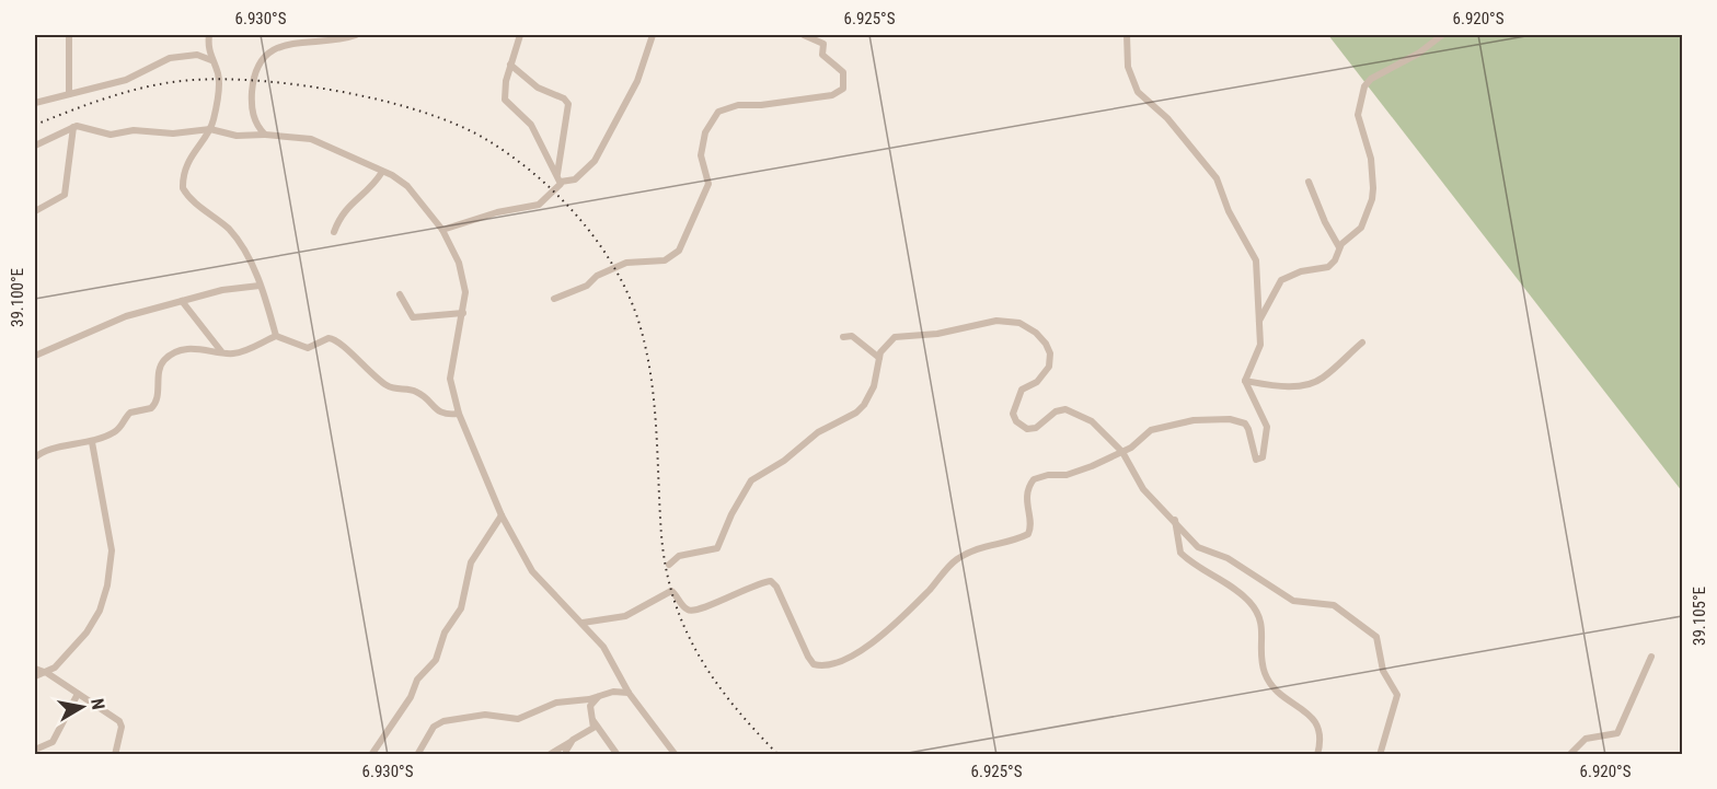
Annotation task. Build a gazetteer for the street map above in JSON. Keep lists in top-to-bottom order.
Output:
{
  "north": "right",
  "coordinates": [
    "6.930°S",
    "6.925°S",
    "6.920°S",
    "39.100°E",
    "39.105°E"
  ]
}
